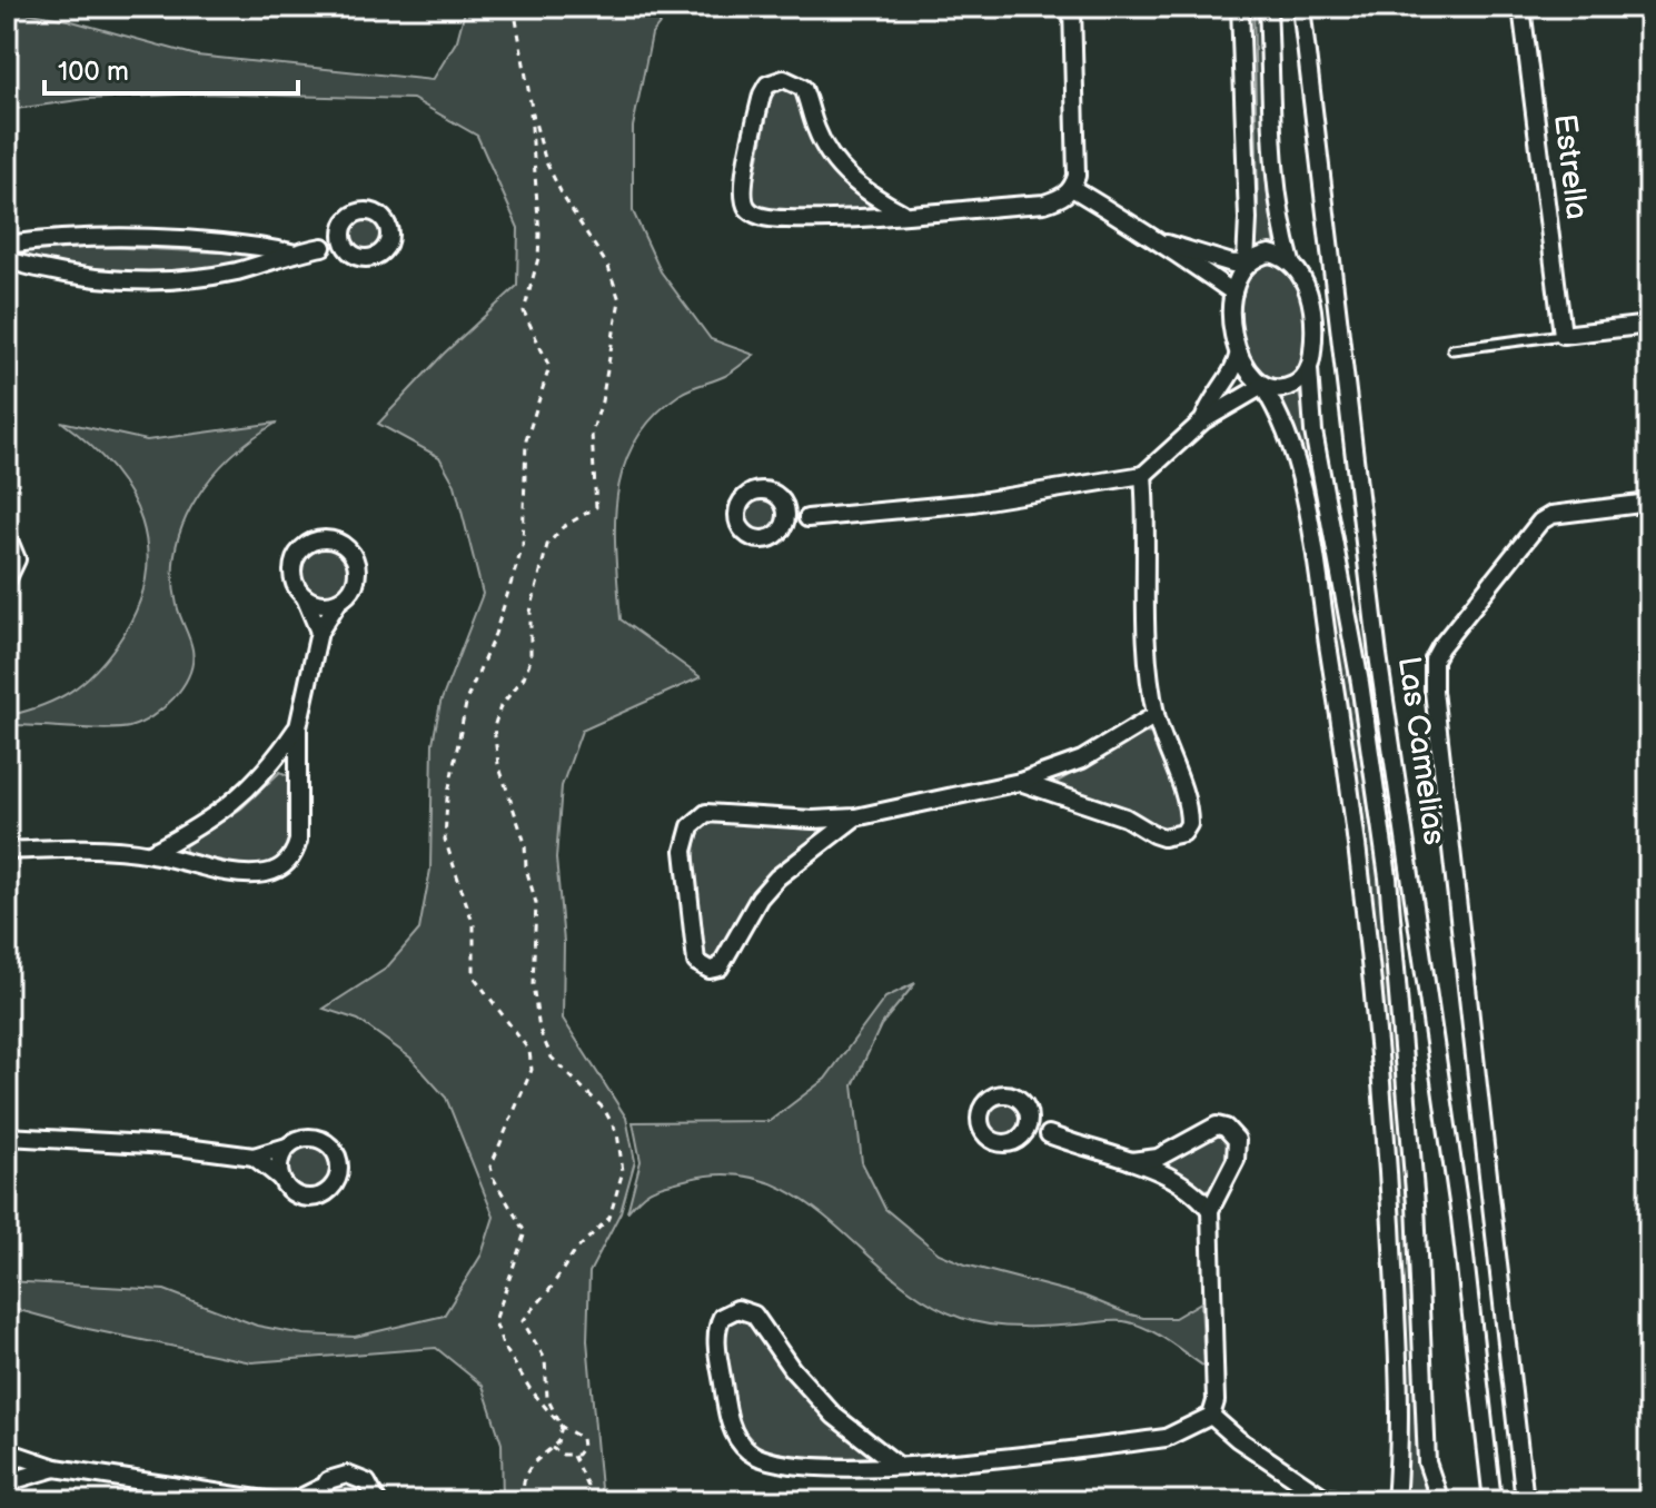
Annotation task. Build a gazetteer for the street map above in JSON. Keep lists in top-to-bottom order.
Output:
{
  "streets": {
    "street": ["Estrella", "Las Camelias"]
  },
  "scale_bar": "100 m"
}
